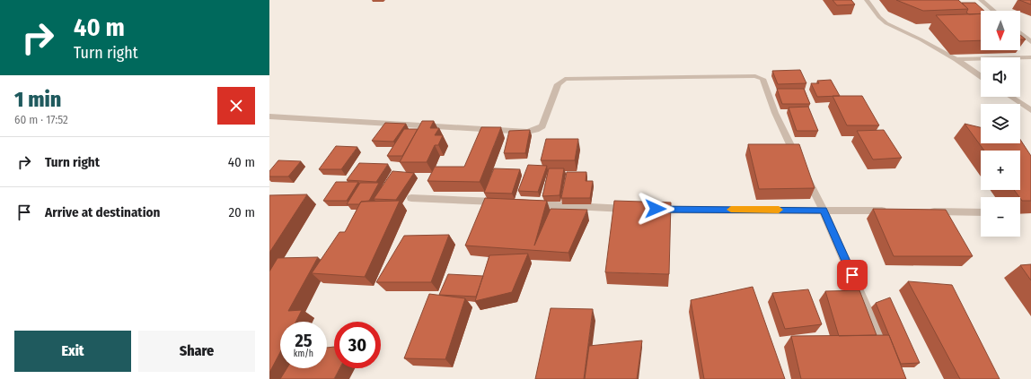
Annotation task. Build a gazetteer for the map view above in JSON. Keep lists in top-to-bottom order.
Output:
{
  "north": "bottom",
  "page": {
    "turn": ["40 m", "Turn right"],
    "map_buttons": ["+", "−"],
    "heading": ["1 min", "60 m · 17:52"],
    "list": [
      {
        "name": "Turn right",
        "value": "40 m"
      },
      {
        "name": "Arrive at destination",
        "value": "20 m"
      }
    ],
    "speed": "25 km/h",
    "limit": "30",
    "buttons": ["Exit", "Share"]
  }
}
